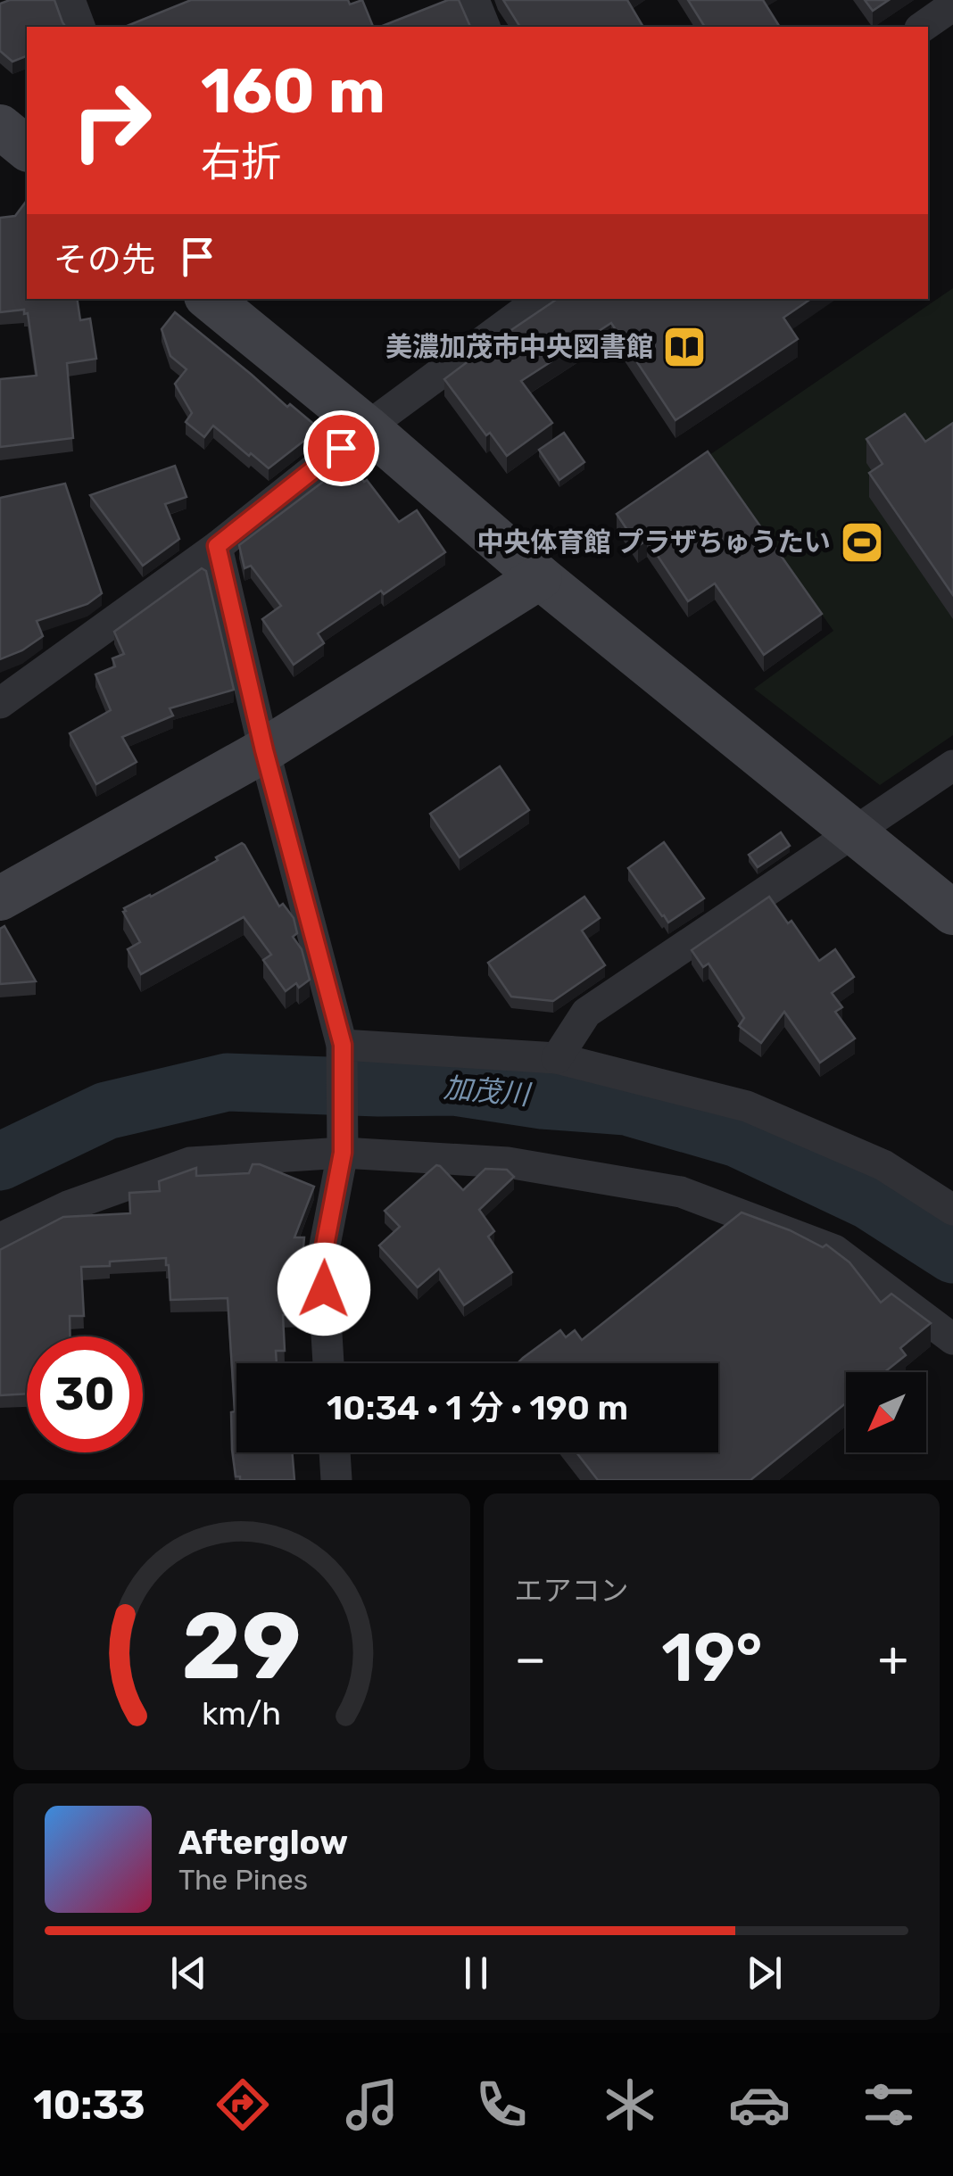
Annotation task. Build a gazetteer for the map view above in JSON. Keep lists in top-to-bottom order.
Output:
{
  "water": ["加茂川"],
  "places": {
    "library": ["美濃加茂市中央図書館"],
    "sports": ["中央体育館 プラザちゅうたい"]
  },
  "north": "bottom left",
  "page": {
    "turn": ["160 m", "右折"],
    "then": "その先",
    "limit": "30",
    "trip": "10:34 · 1 分 · 190 m",
    "tile": "エアコン",
    "heat": ["−", "19°", "+"],
    "song": ["Afterglow", "The Pines"],
    "tabs": "10:33",
    "gauge": ["29", "km/h"]
  }
}
